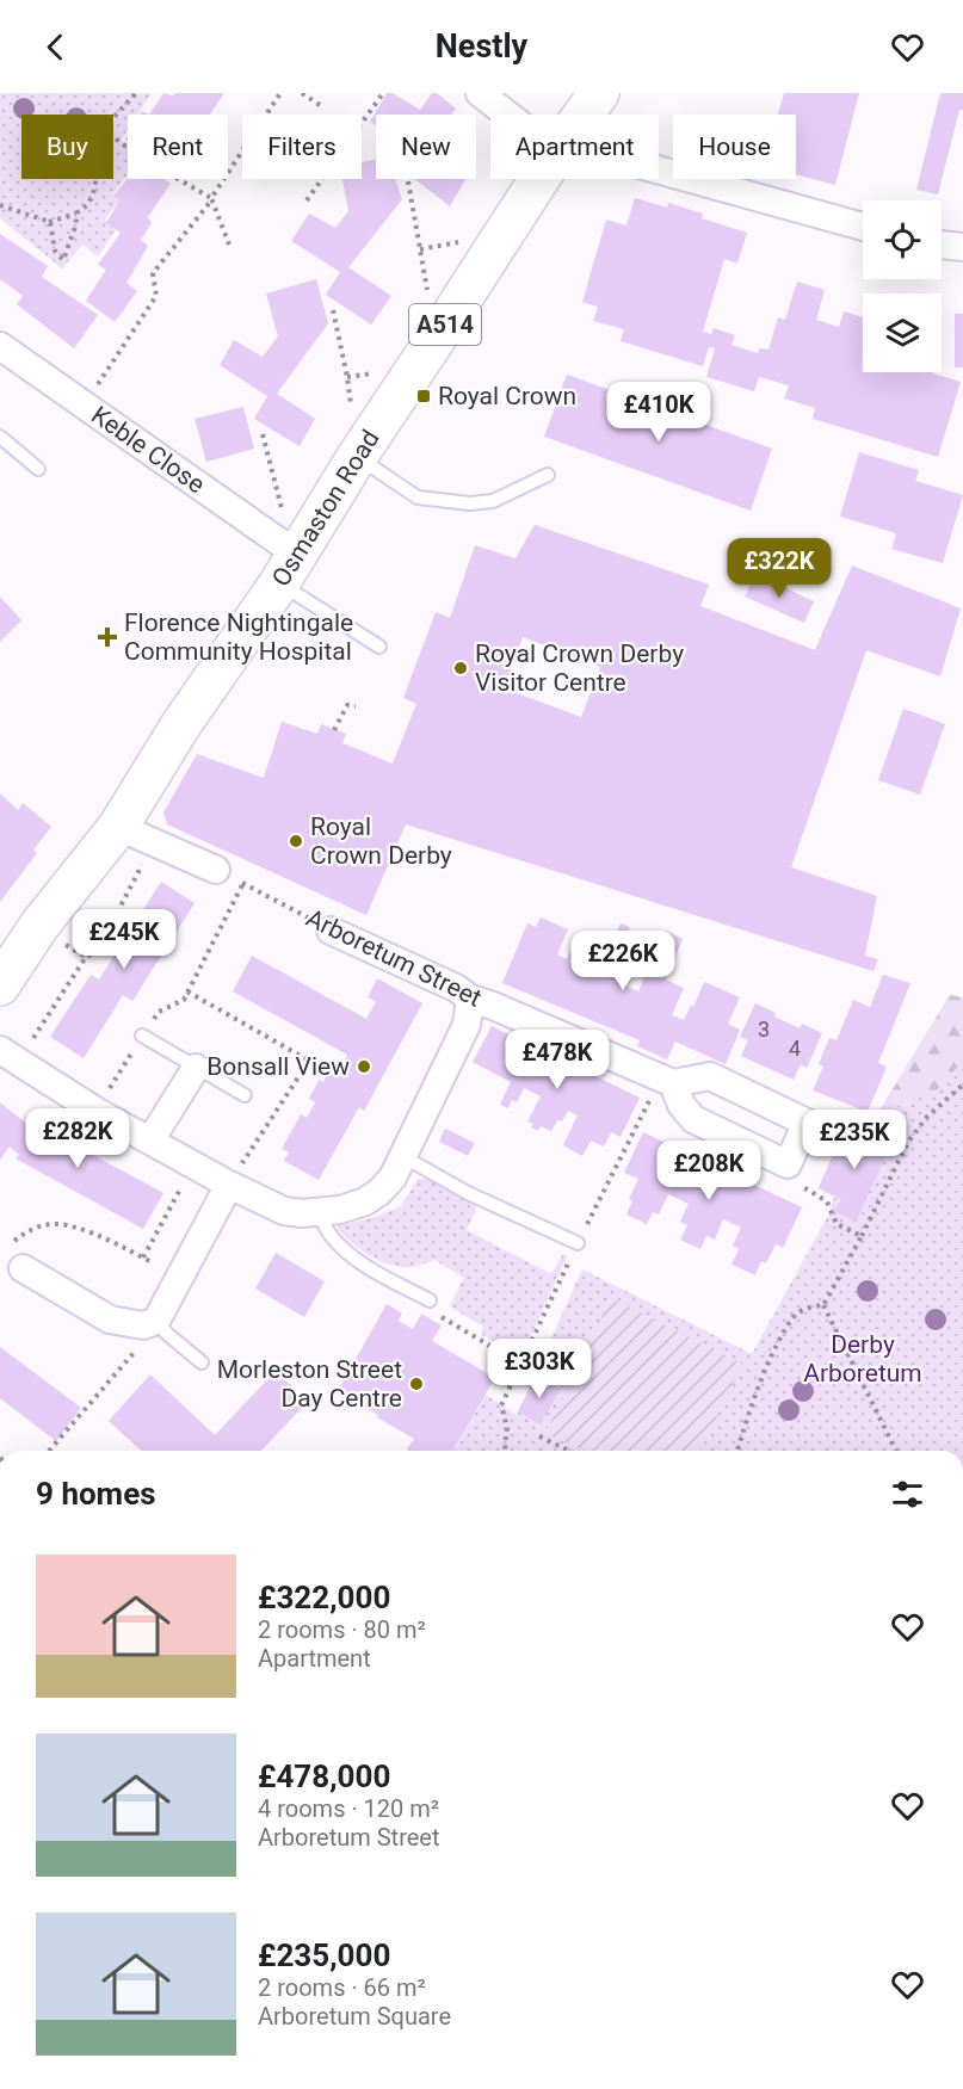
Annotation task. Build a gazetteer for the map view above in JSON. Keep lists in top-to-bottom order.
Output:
{
  "streets": {
    "main road": ["A514", "Osmaston Road"],
    "street": ["Keble Close", "Arboretum Street"]
  },
  "crossings": [
    ["Keble Close", "Osmaston Road"]
  ],
  "parks": ["Derby Arboretum"],
  "places": {
    "transit": ["Royal Crown"],
    "health": ["Florence Nightingale Community Hospital"],
    "other": [
      "Royal Crown Derby Visitor Centre",
      "Royal Crown Derby",
      "Bonsall View",
      "Morleston Street Day Centre"
    ]
  },
  "house_numbers": ["3", "4"],
  "page": {
    "header": "Nestly",
    "chip": [
      "Buy",
      "Rent",
      "Filters",
      "New",
      "Apartment",
      "House"
    ],
    "price": [
      "£410K",
      "£322K",
      "£245K",
      "£226K",
      "£478K",
      "£282K",
      "£235K",
      "£208K",
      "£303K"
    ],
    "heading": "9 homes",
    "list": [
      {
        "name": "£322,000",
        "note": "2 rooms · 80 m² · Apartment"
      },
      {
        "name": "£478,000",
        "note": "4 rooms · 120 m² · Arboretum Street"
      },
      {
        "name": "£235,000",
        "note": "2 rooms · 66 m² · Arboretum Square"
      }
    ]
  }
}
